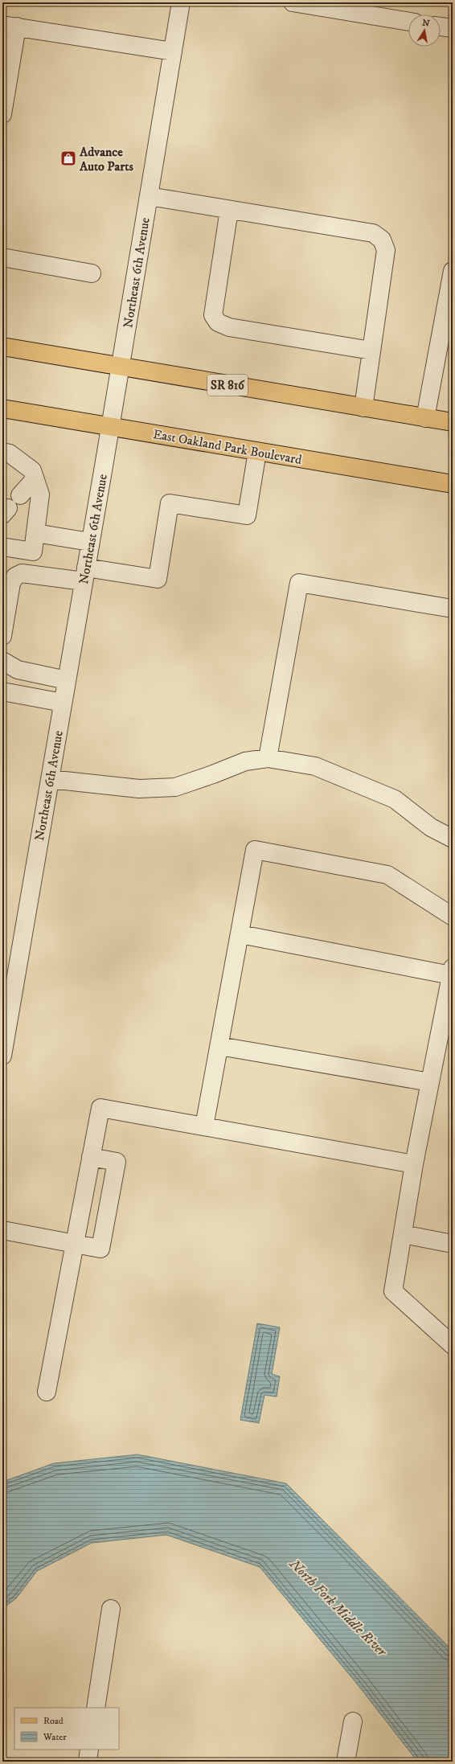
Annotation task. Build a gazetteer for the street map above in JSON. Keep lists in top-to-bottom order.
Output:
{
  "streets": {
    "main road": ["SR 816", "East Oakland Park Boulevard"],
    "street": ["Northeast 6th Avenue"]
  },
  "crossings": [
    ["Northeast 6th Avenue", "SR 816"],
    ["Northeast 6th Avenue", "East Oakland Park Boulevard"]
  ],
  "water": ["North Fork Middle River"],
  "places": {
    "shop": ["Advance Auto Parts"]
  },
  "legend": ["Road", "Water"],
  "north": "top"
}
